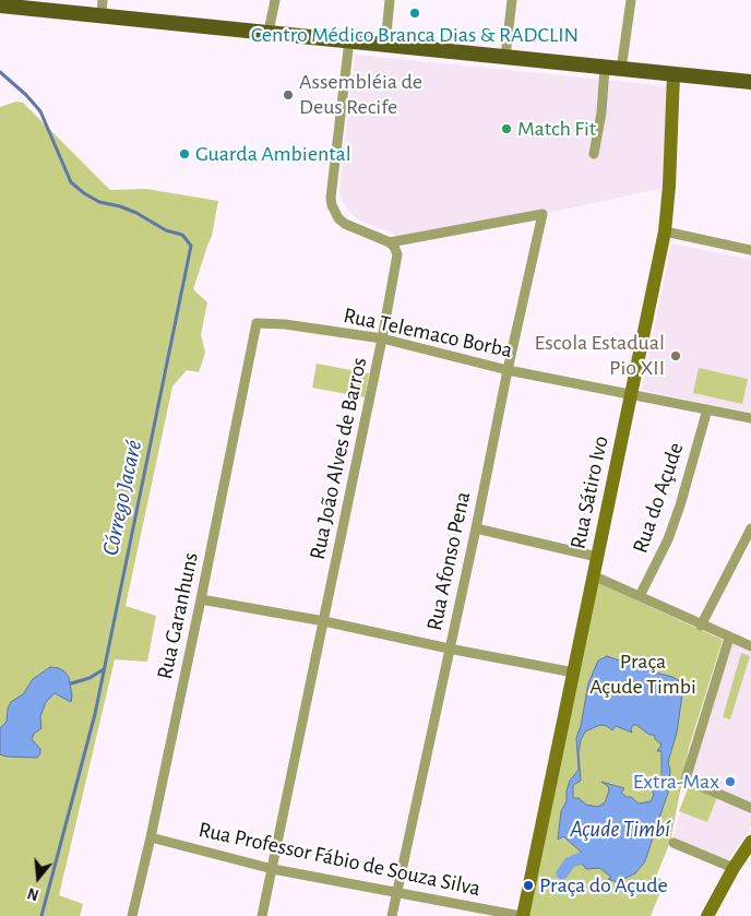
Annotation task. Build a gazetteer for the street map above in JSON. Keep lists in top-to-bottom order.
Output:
{
  "streets": {
    "street": [
      "Rua Telemaco Borba",
      "Rua João Alves de Barros",
      "Rua Sátiro Ivo",
      "Rua do Açude",
      "Rua Afonso Pena",
      "Rua Garanhuns",
      "Rua Professor Fábio de Souza Silva"
    ]
  },
  "crossings": [
    ["Rua Telemaco Borba", "Rua João Alves de Barros"],
    ["Rua Telemaco Borba", "Rua Sátiro Ivo"],
    ["Rua Telemaco Borba", "Rua do Açude"],
    ["Rua Telemaco Borba", "Rua Afonso Pena"],
    ["Rua Telemaco Borba", "Rua Garanhuns"],
    ["Rua João Alves de Barros", "Rua Afonso Pena"],
    ["Rua João Alves de Barros", "Rua Professor Fábio de Souza Silva"],
    ["Rua Sátiro Ivo", "Rua Professor Fábio de Souza Silva"],
    ["Rua Afonso Pena", "Rua Professor Fábio de Souza Silva"],
    ["Rua Garanhuns", "Rua Professor Fábio de Souza Silva"]
  ],
  "water": ["Córrego Jacaré", "Açude Timbí"],
  "parks": ["Praça Açude Timbi"],
  "places": [
    "Centro Médico Branca Dias & RADCLIN",
    "Assembléia de Deus Recife",
    "Match Fit",
    "Guarda Ambiental",
    "Escola Estadual Pio XII",
    "Extra-Max",
    "Praça do Açude"
  ],
  "north": "bottom"
}
